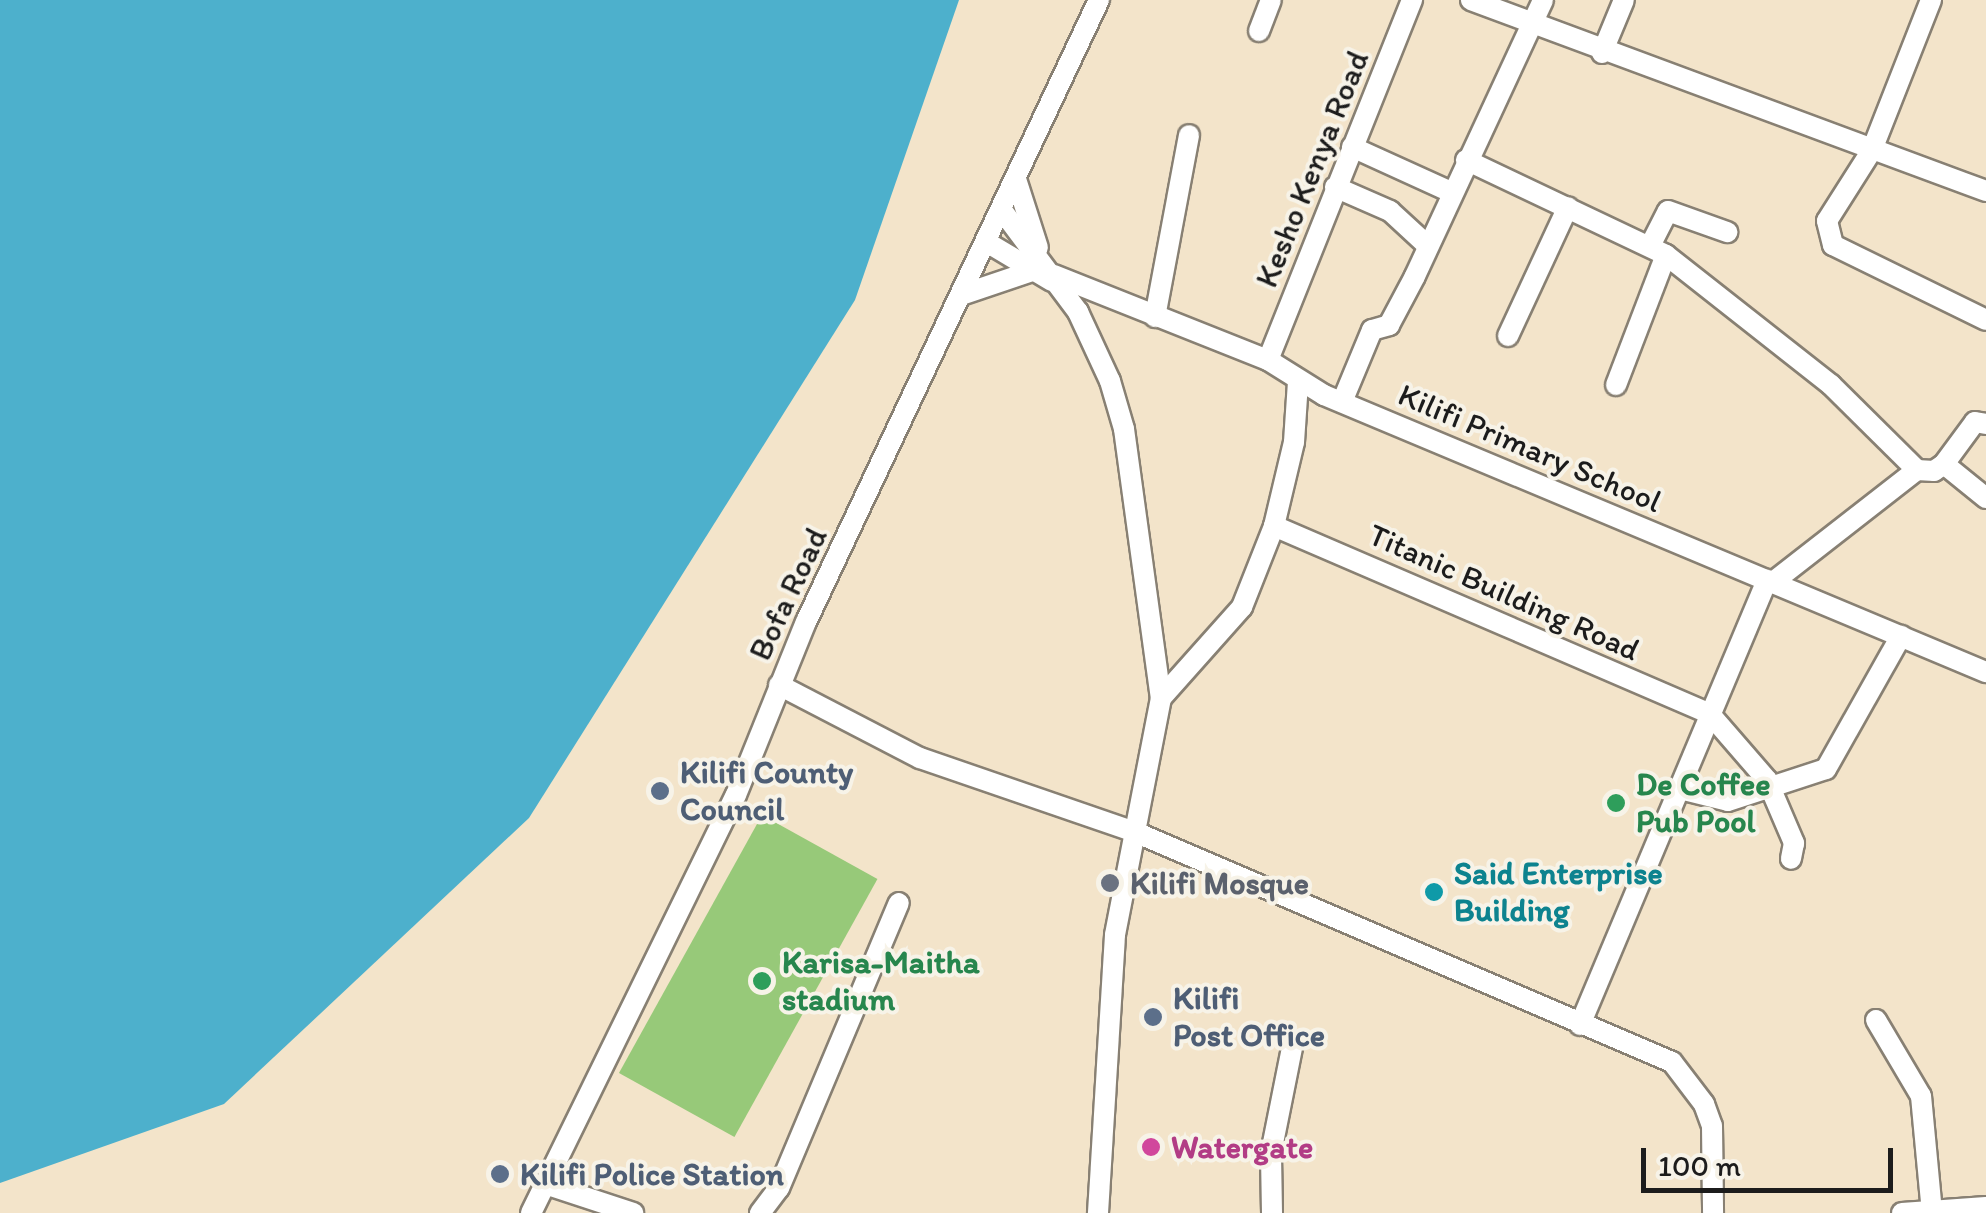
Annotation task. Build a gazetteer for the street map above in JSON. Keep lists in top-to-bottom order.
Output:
{
  "streets": {
    "street": [
      "Kesho Kenya Road",
      "Kilifi Primary School",
      "Titanic Building Road",
      "Bofa Road"
    ]
  },
  "crossings": [
    ["Kesho Kenya Road", "Kilifi Primary School"],
    ["Kilifi Primary School", "Bofa Road"]
  ],
  "places": [
    "Kilifi County Council",
    "De Coffee Pub Pool",
    "Kilifi Mosque",
    "Said Enterprise Building",
    "Karisa-Maitha stadium",
    "Kilifi Post Office",
    "Watergate",
    "Kilifi Police Station"
  ],
  "scale_bar": "100 m"
}
